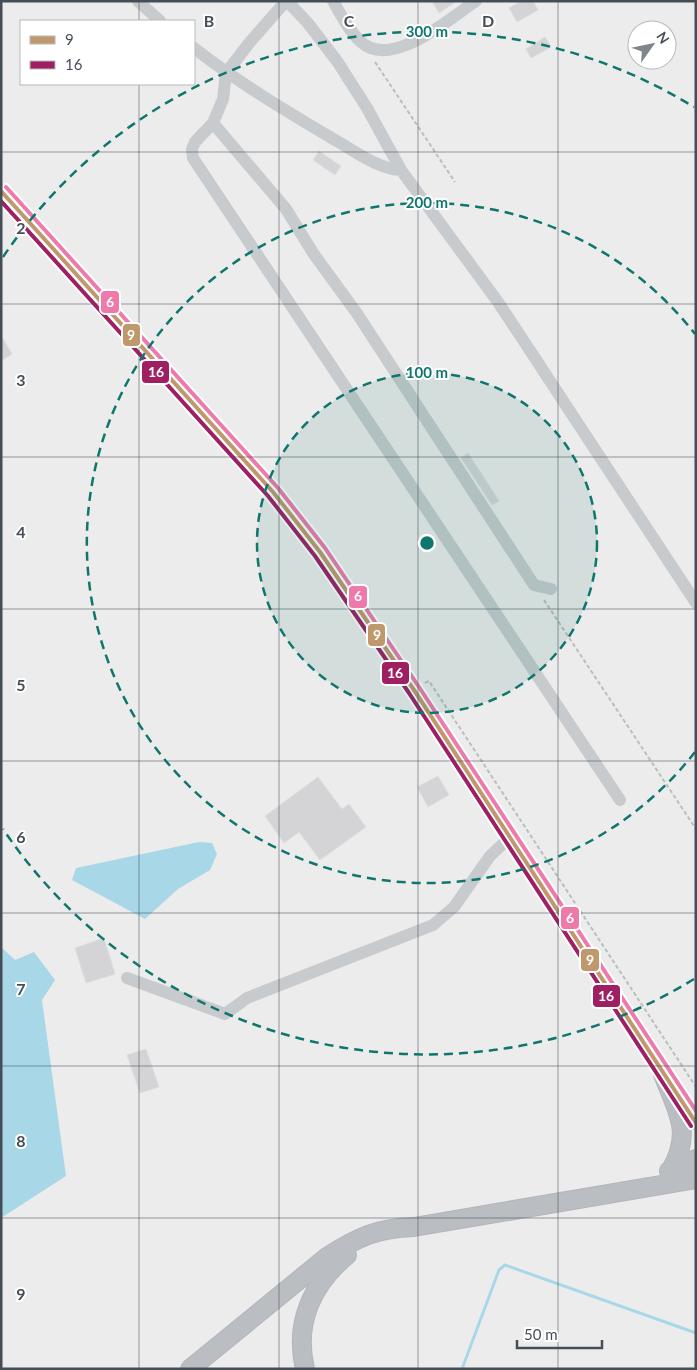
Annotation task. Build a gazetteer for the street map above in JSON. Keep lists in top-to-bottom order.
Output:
{
  "lines": ["transit line 6", "transit line 9", "transit line 16"],
  "legend": ["9", "16"],
  "scale_bar": "50 m",
  "north": "top right",
  "grid": {
    "columns": ["B", "C", "D"],
    "rows": [
      "2",
      "3",
      "4",
      "5",
      "6",
      "7",
      "8",
      "9"
    ]
  },
  "rings": ["300 m", "200 m", "100 m"]
}
